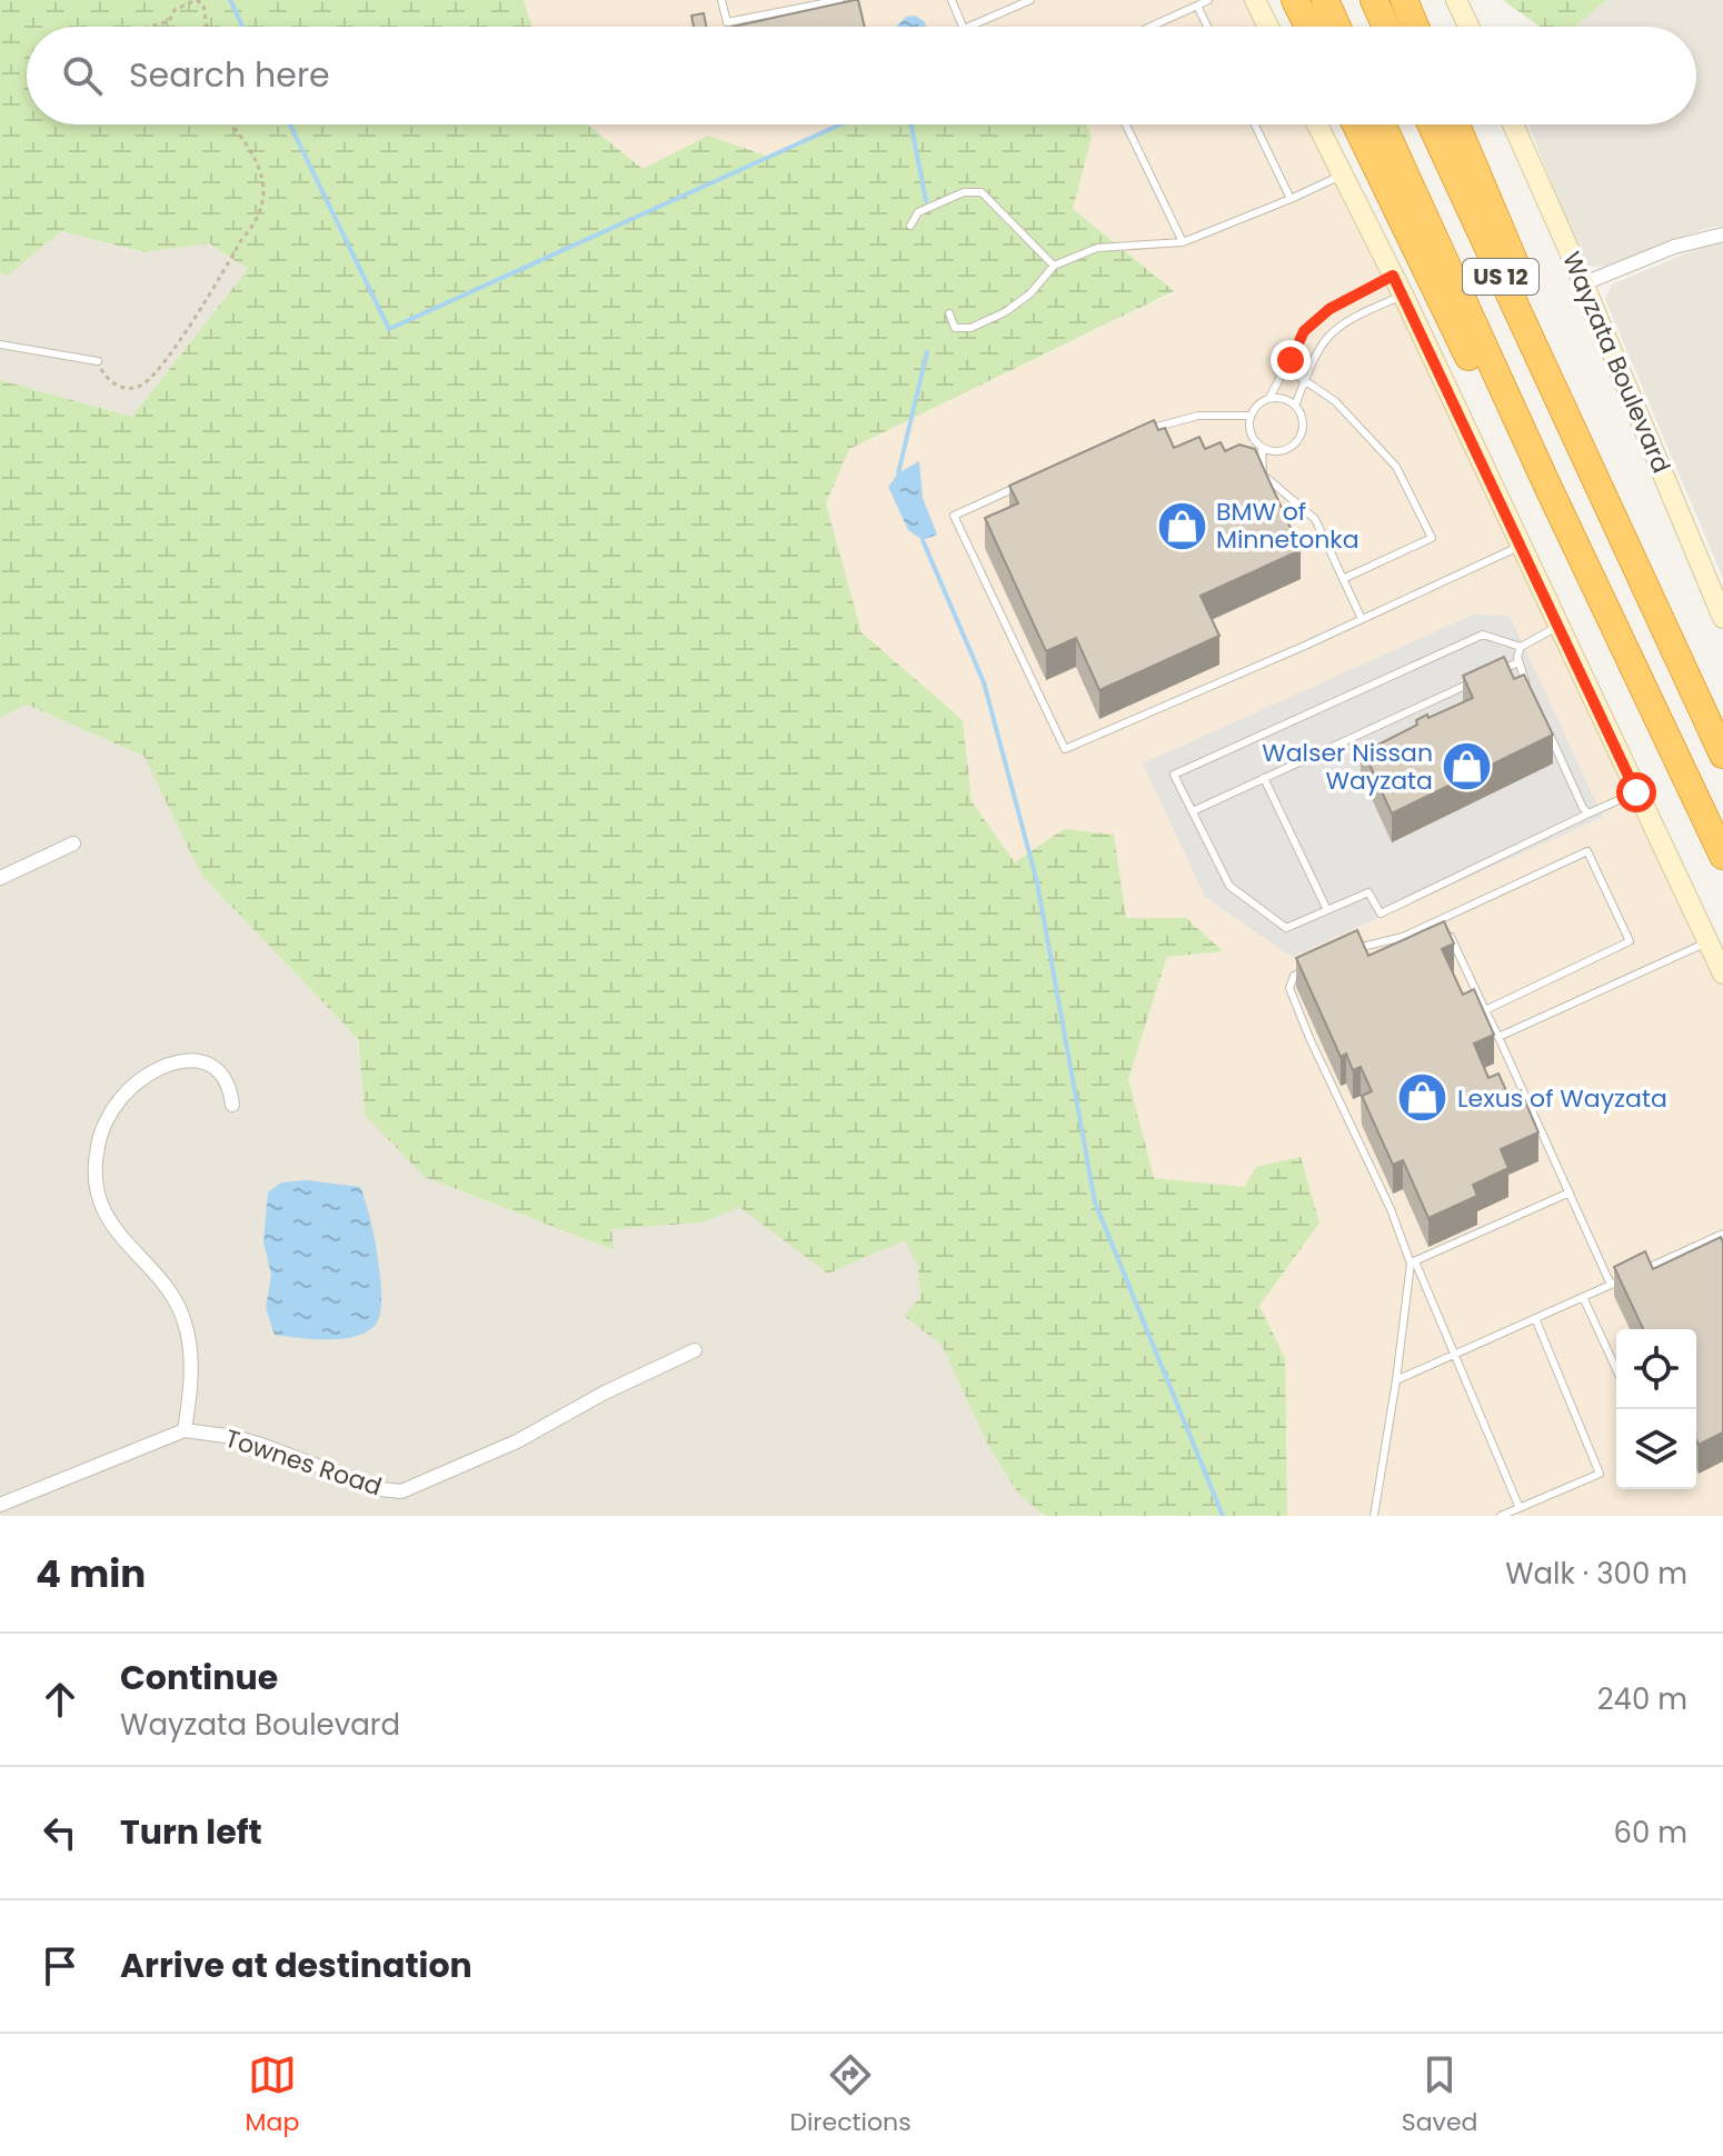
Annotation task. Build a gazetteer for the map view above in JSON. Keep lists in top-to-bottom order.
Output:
{
  "streets": {
    "highway": ["US 12"],
    "street": ["Wayzata Boulevard", "Townes Road"]
  },
  "places": {
    "shop": ["BMW of Minnetonka", "Walser Nissan Wayzata", "Lexus of Wayzata"]
  },
  "page": {
    "search": "Search here",
    "heading": ["4 min", "Walk · 300 m"],
    "list": [
      ["Continue", "Wayzata Boulevard", "240 m"],
      ["Turn left", "60 m"],
      "Arrive at destination"
    ],
    "nav": ["Map", "Directions", "Saved"]
  }
}
